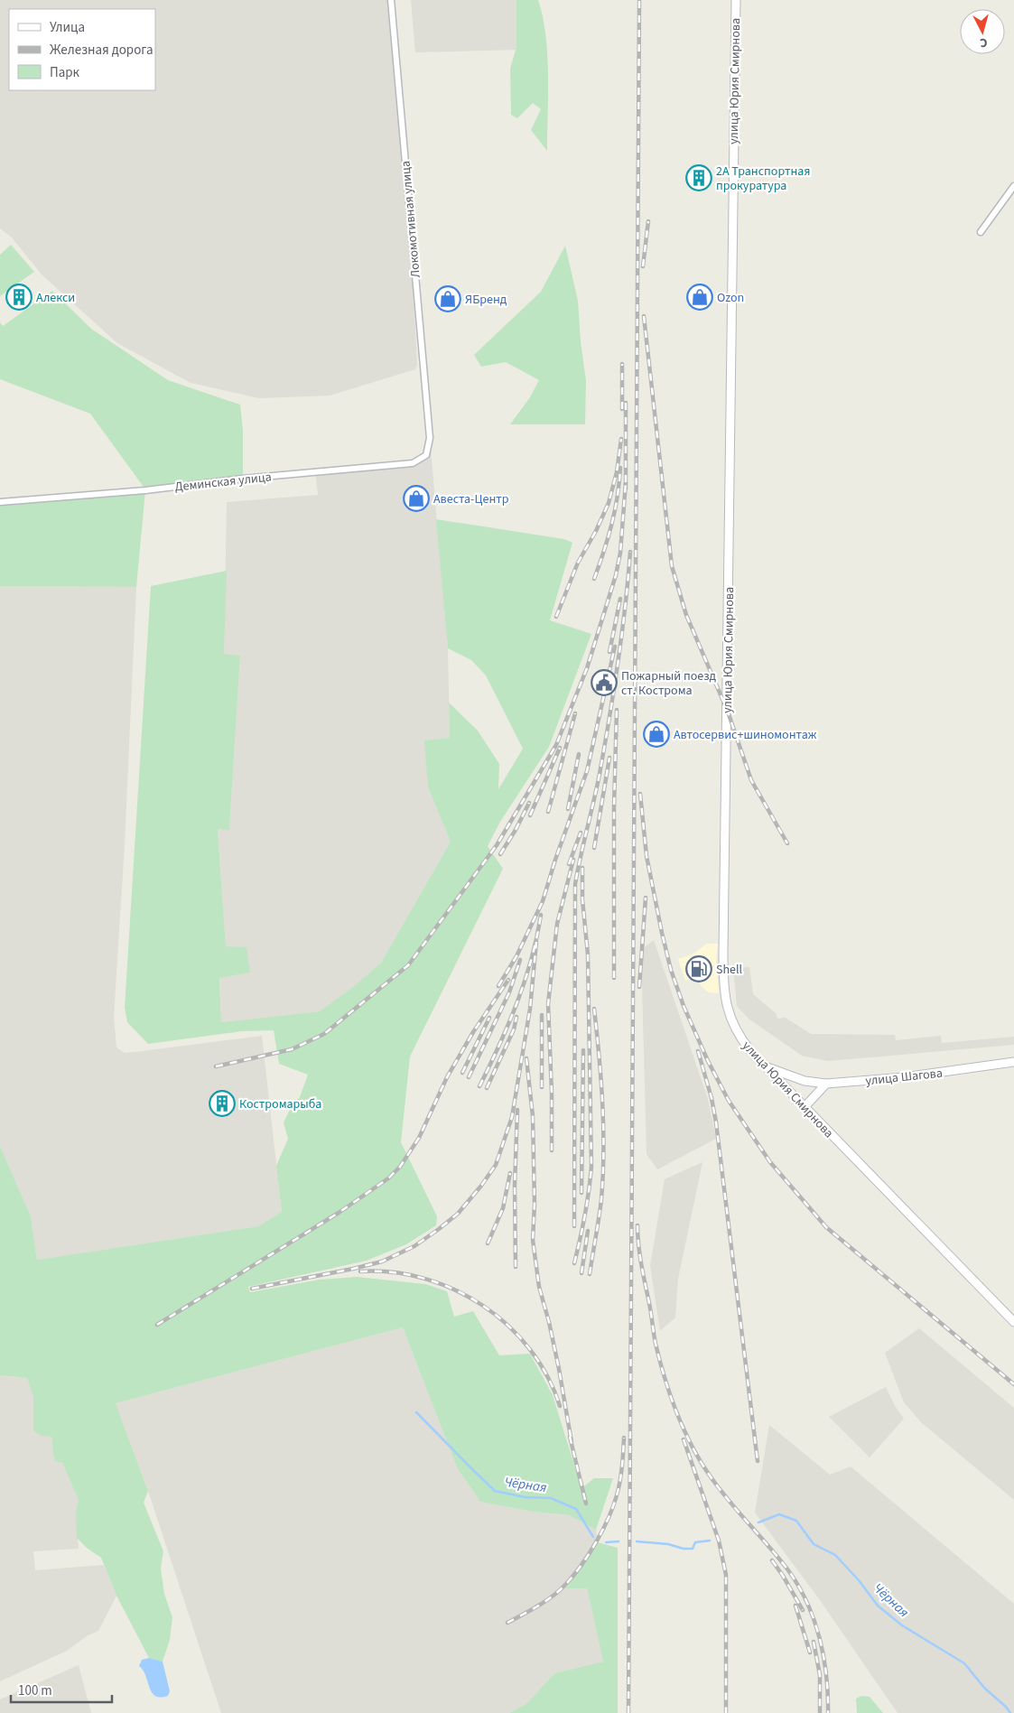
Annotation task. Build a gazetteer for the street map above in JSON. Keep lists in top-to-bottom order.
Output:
{
  "streets": {
    "main road": ["улица Юрия Смирнова", "улица Шагова"],
    "street": ["Локомотивная улица", "Деминская улица"]
  },
  "crossings": [
    ["улица Юрия Смирнова", "улица Шагова"],
    ["Локомотивная улица", "Деминская улица"]
  ],
  "water": ["Чёрная"],
  "places": {
    "building": ["2А Транспортная прокуратура", "Алекси", "Костромарыба"],
    "shop": [
      "Ozon",
      "ЯБренд",
      "Авеста-Центр",
      "Автосервис+шиномонтаж"
    ],
    "public building": ["Пожарный поезд ст. Кострома"],
    "fuel station": ["Shell"]
  },
  "legend": ["Улица", "Железная дорога", "Парк"],
  "scale_bar": "100 m",
  "north": "bottom"
}
